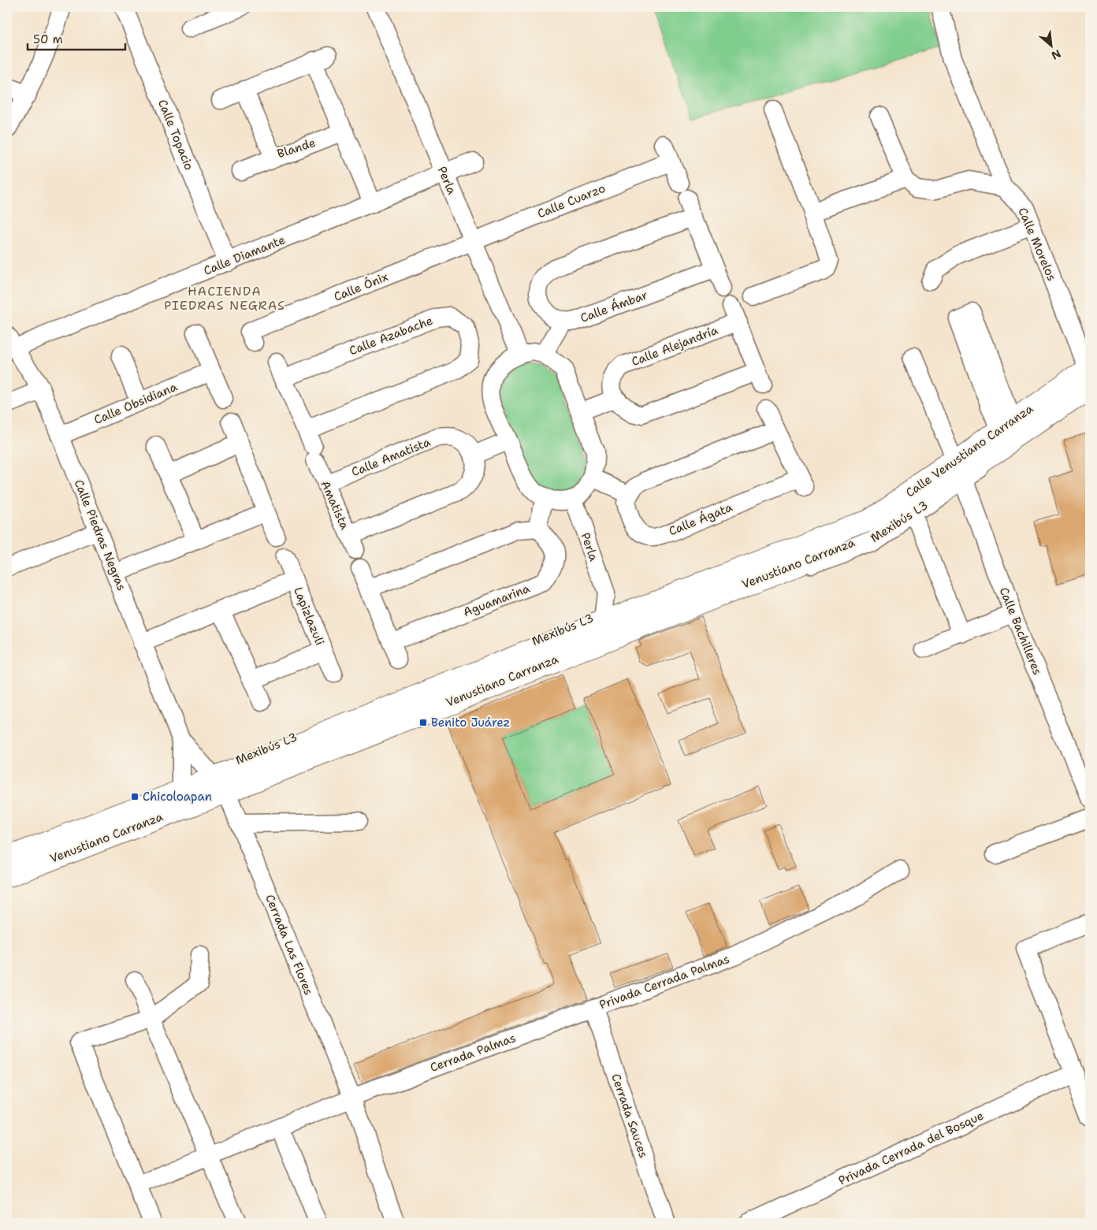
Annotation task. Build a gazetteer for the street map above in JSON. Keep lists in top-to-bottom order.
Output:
{
  "streets": {
    "main road": ["Calle Venustiano Carranza", "Venustiano Carranza"],
    "street": [
      "Calle Topacio",
      "Blande",
      "Perla",
      "Calle Cuarzo",
      "Calle Morelos",
      "Calle Diamante",
      "Calle Ónix",
      "Calle Ámbar",
      "Calle Azabache",
      "Calle Alejandría",
      "Calle Obsidiana",
      "Calle Amatista",
      "Amatista",
      "Calle Ágata",
      "Mexibús L3",
      "Calle Piedras Negras",
      "Aguamarina",
      "Lapizlazuli",
      "Calle Bachilleres",
      "Cerrada Las Flores",
      "Privada Cerrada Palmas",
      "Cerrada Palmas",
      "Cerrada Sauces",
      "Privada Cerrada del Bosque"
    ]
  },
  "crossings": [
    ["Calle Topacio", "Calle Diamante"],
    ["Perla", "Calle Cuarzo"],
    ["Perla", "Calle Diamante"],
    ["Perla", "Calle Ónix"],
    ["Perla", "Venustiano Carranza"],
    ["Calle Cuarzo", "Calle Ónix"],
    ["Calle Morelos", "Calle Venustiano Carranza"],
    ["Calle Diamante", "Calle Piedras Negras"],
    ["Calle Azabache", "Amatista"],
    ["Calle Obsidiana", "Calle Piedras Negras"],
    ["Calle Venustiano Carranza", "Mexibús L3"],
    ["Calle Venustiano Carranza", "Venustiano Carranza"],
    ["Calle Venustiano Carranza", "Calle Bachilleres"],
    ["Calle Amatista", "Amatista"],
    ["Mexibús L3", "Calle Piedras Negras"],
    ["Mexibús L3", "Venustiano Carranza"],
    ["Mexibús L3", "Cerrada Las Flores"],
    ["Calle Piedras Negras", "Venustiano Carranza"],
    ["Calle Piedras Negras", "Lapizlazuli"],
    ["Calle Piedras Negras", "Cerrada Las Flores"],
    ["Venustiano Carranza", "Cerrada Las Flores"],
    ["Cerrada Las Flores", "Cerrada Palmas"],
    ["Privada Cerrada Palmas", "Cerrada Palmas"],
    ["Privada Cerrada Palmas", "Cerrada Sauces"],
    ["Cerrada Palmas", "Cerrada Sauces"]
  ],
  "districts": ["HACIENDA PIEDRAS NEGRAS"],
  "places": {
    "transit": ["Benito Juárez", "Chicoloapan"]
  },
  "scale_bar": "50 m",
  "north": "bottom right"
}
